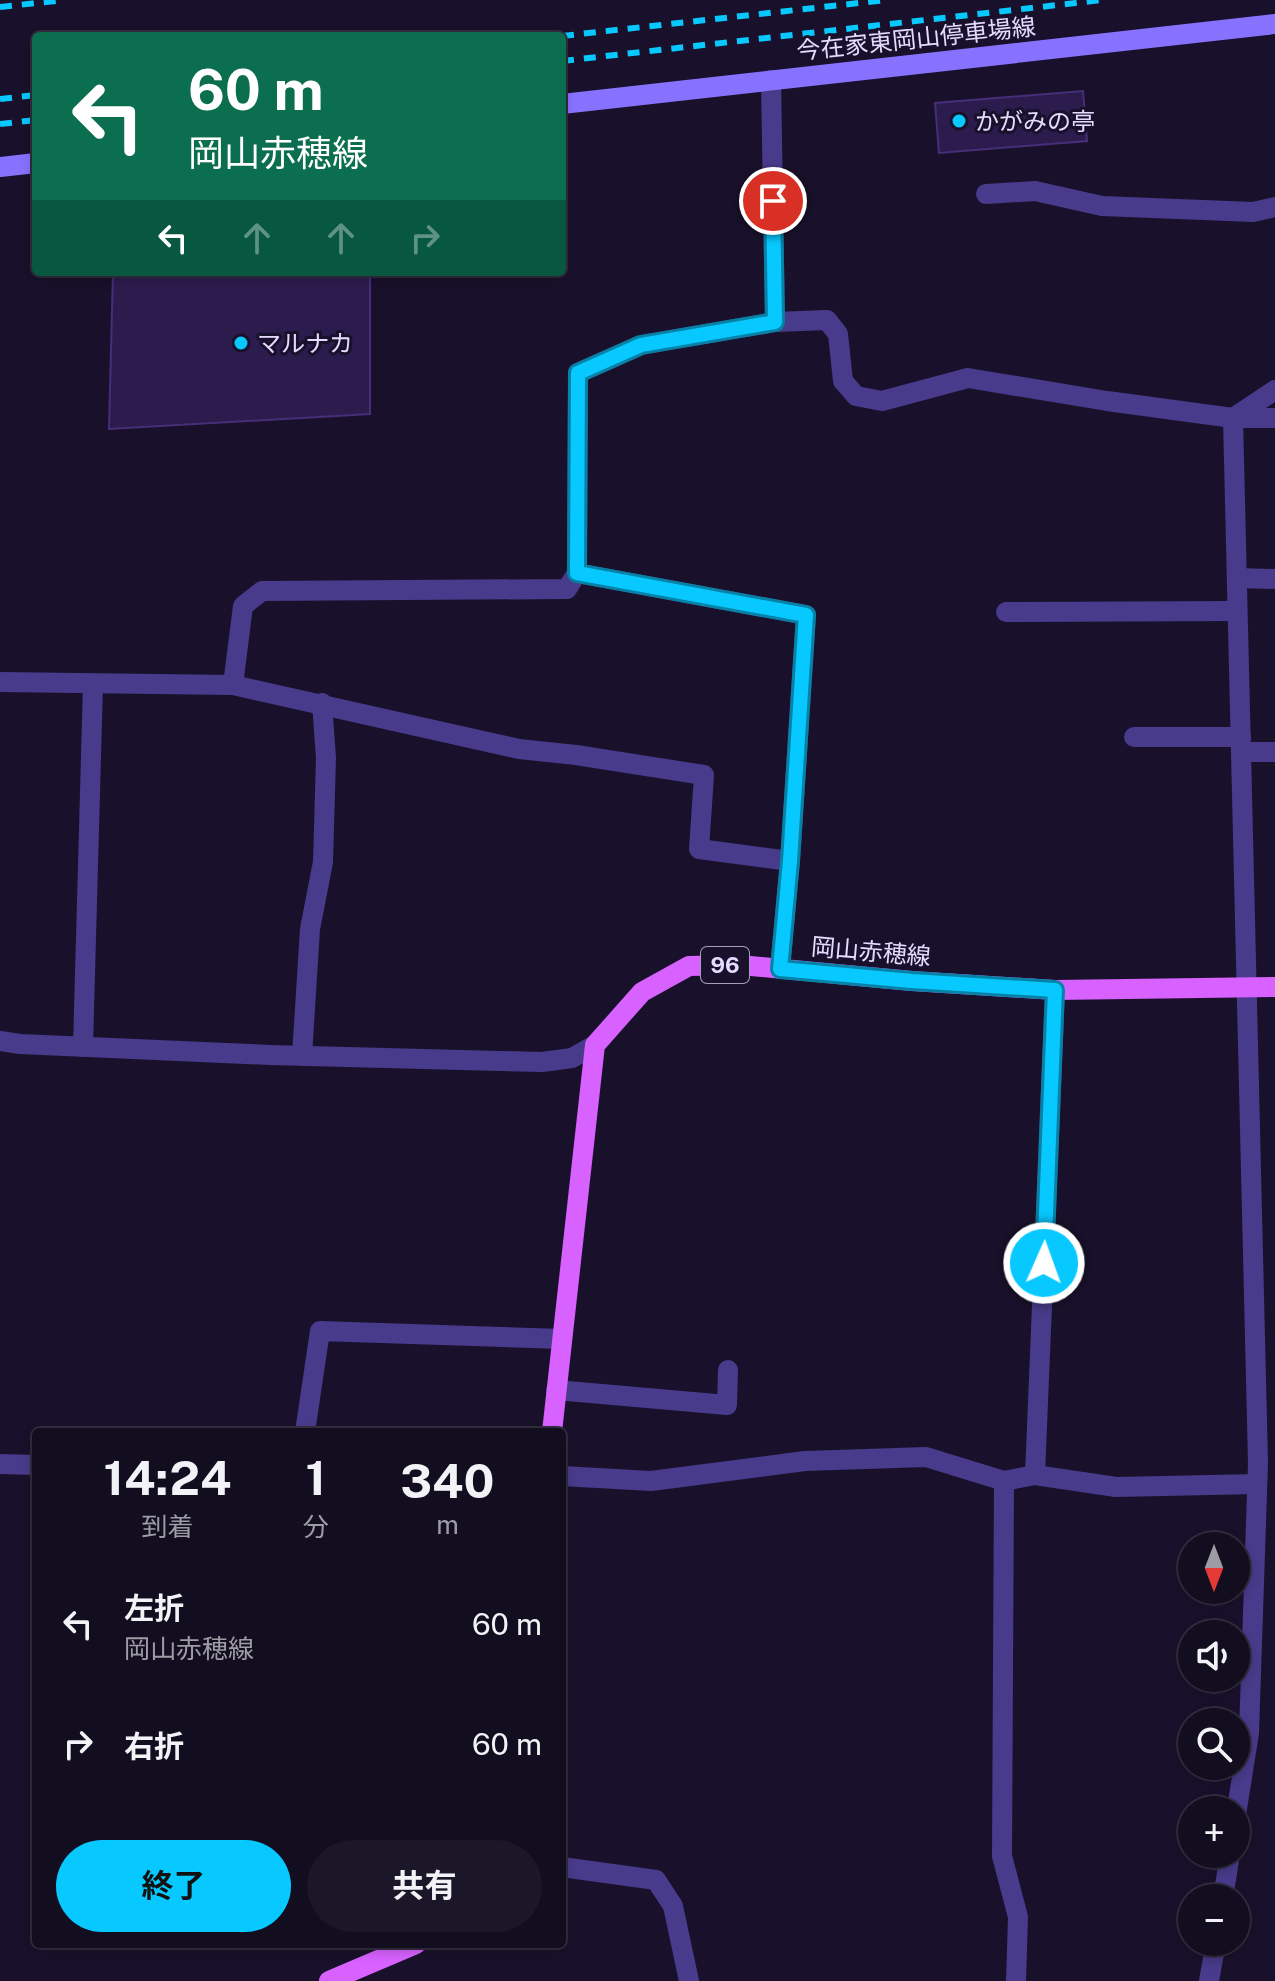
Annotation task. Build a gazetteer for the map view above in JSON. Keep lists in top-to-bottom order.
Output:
{
  "streets": {
    "main road": ["今在家東岡山停車場線", "岡山赤穂線", "96"]
  },
  "places": ["かがみの亭", "マルナカ"],
  "north": "bottom",
  "page": {
    "turn": ["60 m", "岡山赤穂線"],
    "eta": [
      "14:24",
      "到着",
      "1",
      "分",
      "340",
      "m"
    ],
    "map_buttons": ["+", "−"],
    "list": [
      {
        "name": "左折",
        "note": "岡山赤穂線",
        "value": "60 m"
      },
      {
        "name": "右折",
        "value": "60 m"
      }
    ],
    "buttons": ["終了", "共有"]
  }
}
